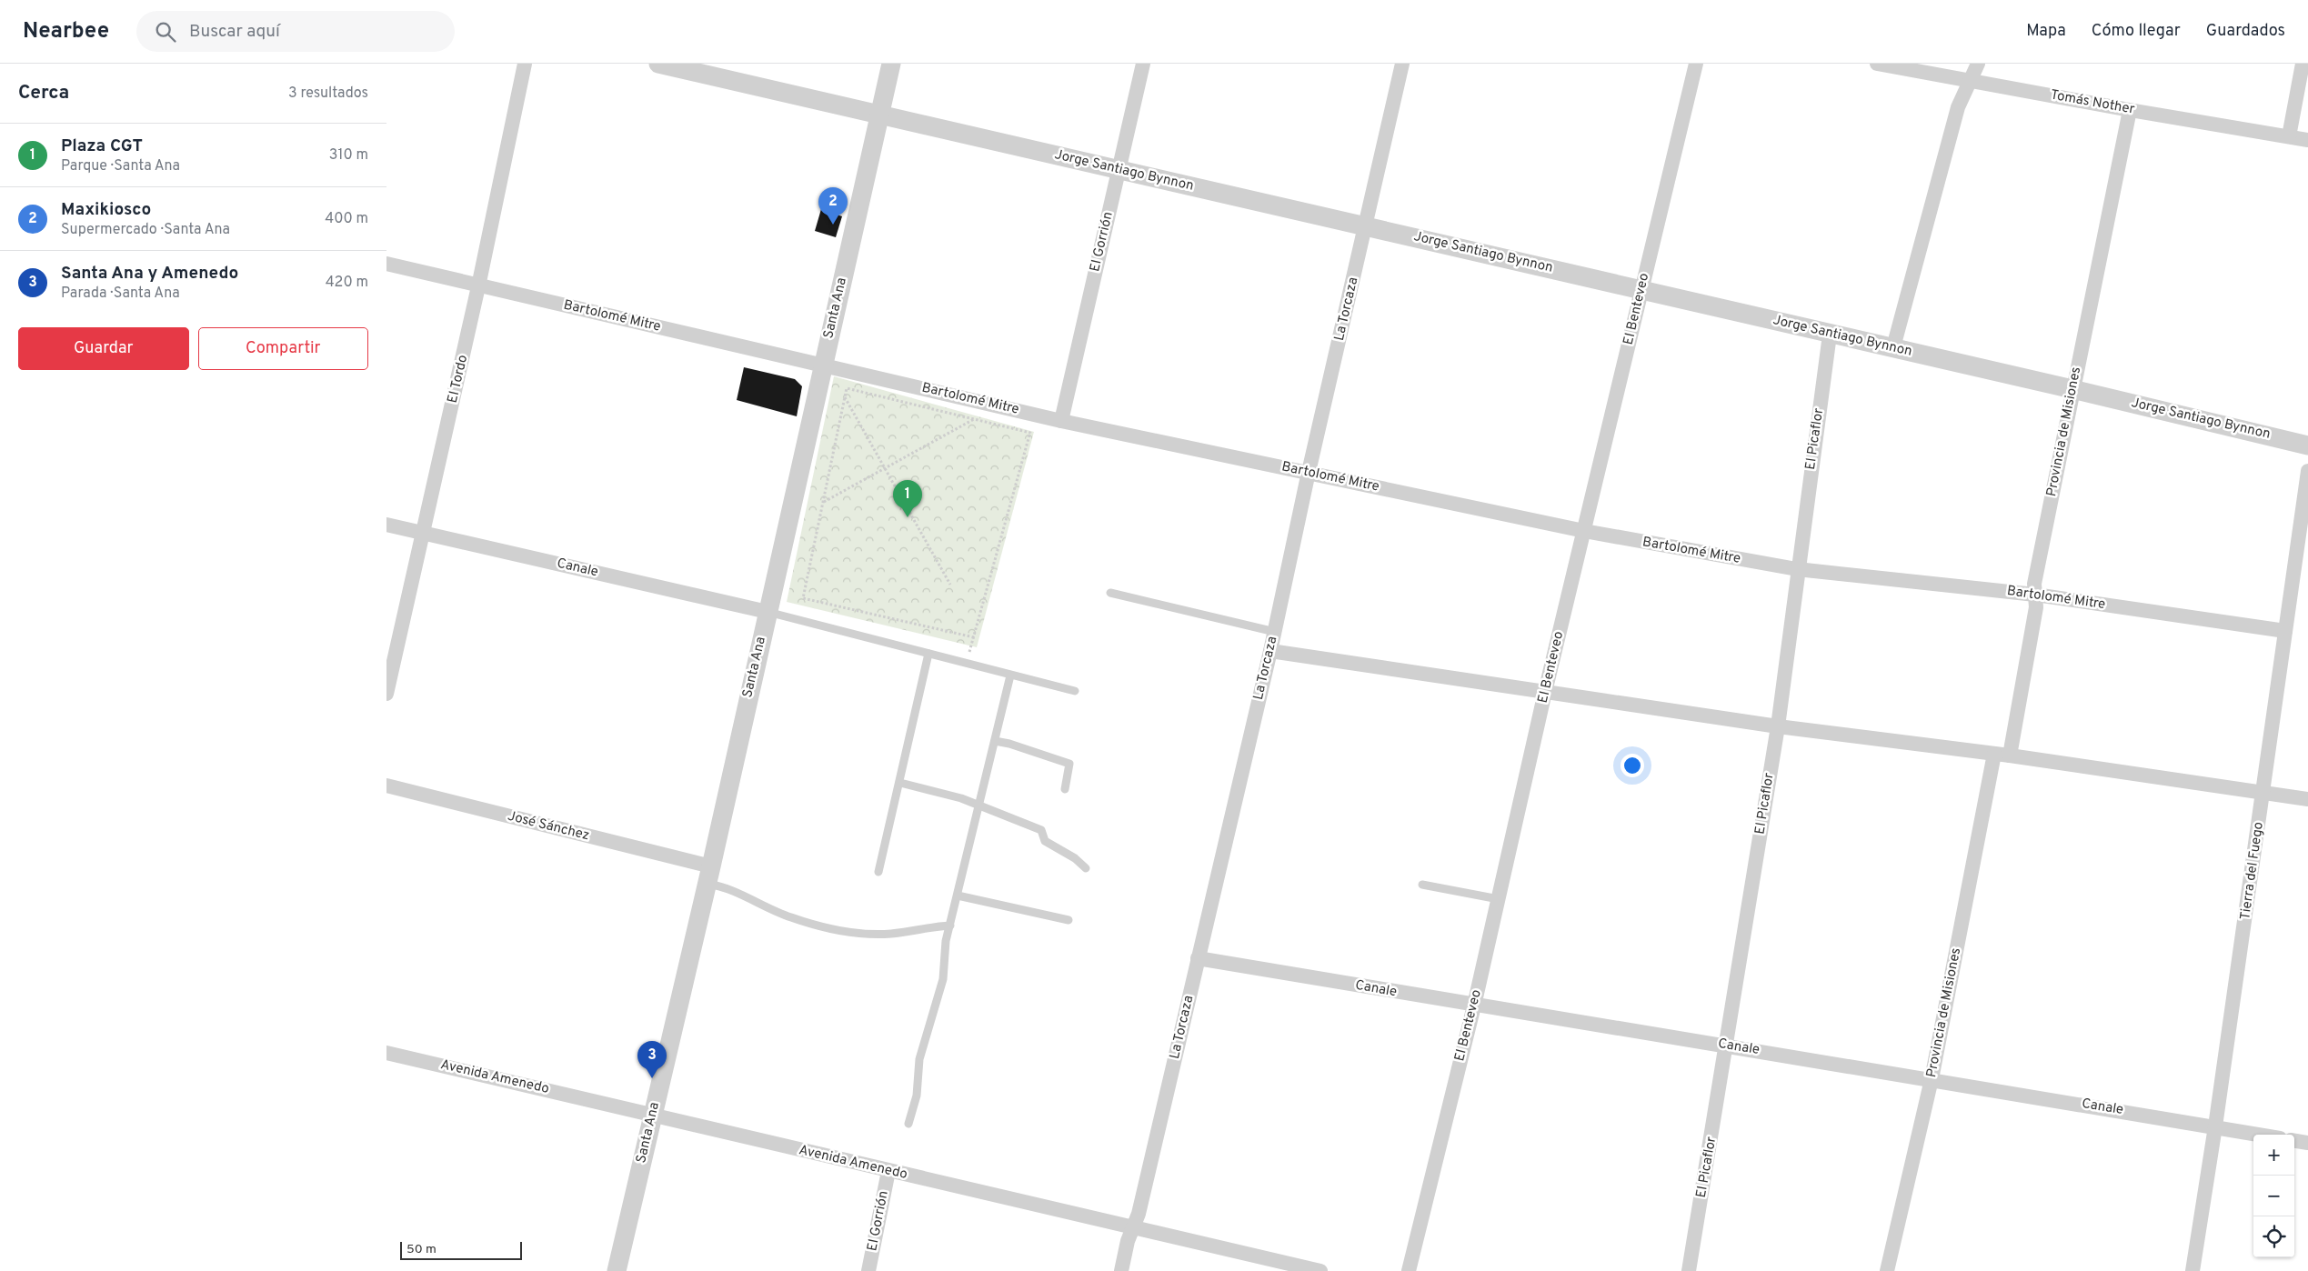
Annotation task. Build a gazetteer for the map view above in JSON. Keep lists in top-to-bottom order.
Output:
{
  "streets": {
    "street": [
      "Tomás Nother",
      "Jorge Santiago Bynnon",
      "El Gorrión",
      "Santa Ana",
      "La Torcaza",
      "El Benteveo",
      "Bartolomé Mitre",
      "El Tordo",
      "Provincia de Misiones",
      "El Picaflor",
      "Canale",
      "José Sánchez",
      "Tierra del Fuego",
      "Avenida Amenedo"
    ]
  },
  "crossings": [
    ["Tomás Nother", "Provincia de Misiones"],
    ["Jorge Santiago Bynnon", "El Gorrión"],
    ["Jorge Santiago Bynnon", "Santa Ana"],
    ["Jorge Santiago Bynnon", "La Torcaza"],
    ["Jorge Santiago Bynnon", "El Benteveo"],
    ["Jorge Santiago Bynnon", "Provincia de Misiones"],
    ["Jorge Santiago Bynnon", "El Picaflor"],
    ["El Gorrión", "Bartolomé Mitre"],
    ["El Gorrión", "Avenida Amenedo"],
    ["Santa Ana", "Bartolomé Mitre"],
    ["Santa Ana", "Canale"],
    ["Santa Ana", "José Sánchez"],
    ["Santa Ana", "Avenida Amenedo"],
    ["La Torcaza", "Bartolomé Mitre"],
    ["La Torcaza", "Canale"],
    ["La Torcaza", "Avenida Amenedo"],
    ["El Benteveo", "Bartolomé Mitre"],
    ["El Benteveo", "Canale"],
    ["Bartolomé Mitre", "El Tordo"],
    ["Bartolomé Mitre", "Provincia de Misiones"],
    ["Bartolomé Mitre", "El Picaflor"],
    ["Bartolomé Mitre", "Tierra del Fuego"],
    ["El Tordo", "Canale"],
    ["Provincia de Misiones", "Canale"],
    ["El Picaflor", "Canale"],
    ["Canale", "Tierra del Fuego"]
  ],
  "scale_bar": "50 m",
  "page": {
    "header": "Nearbee",
    "search": "Buscar aquí",
    "nav": ["Mapa", "Cómo llegar", "Guardados"],
    "heading": ["Cerca", "3 resultados"],
    "list": [
      {
        "mark": "1",
        "name": "Plaza CGT",
        "note": "Parque · Santa Ana",
        "value": "310 m"
      },
      {
        "mark": "2",
        "name": "Maxikiosco",
        "note": "Supermercado · Santa Ana",
        "value": "400 m"
      },
      {
        "mark": "3",
        "name": "Santa Ana y Amenedo",
        "note": "Parada · Santa Ana",
        "value": "420 m"
      }
    ],
    "pins": ["2", "1", "3"],
    "buttons": ["Guardar", "Compartir"],
    "map_buttons": ["+", "−"],
    "scale": "50 m"
  }
}
